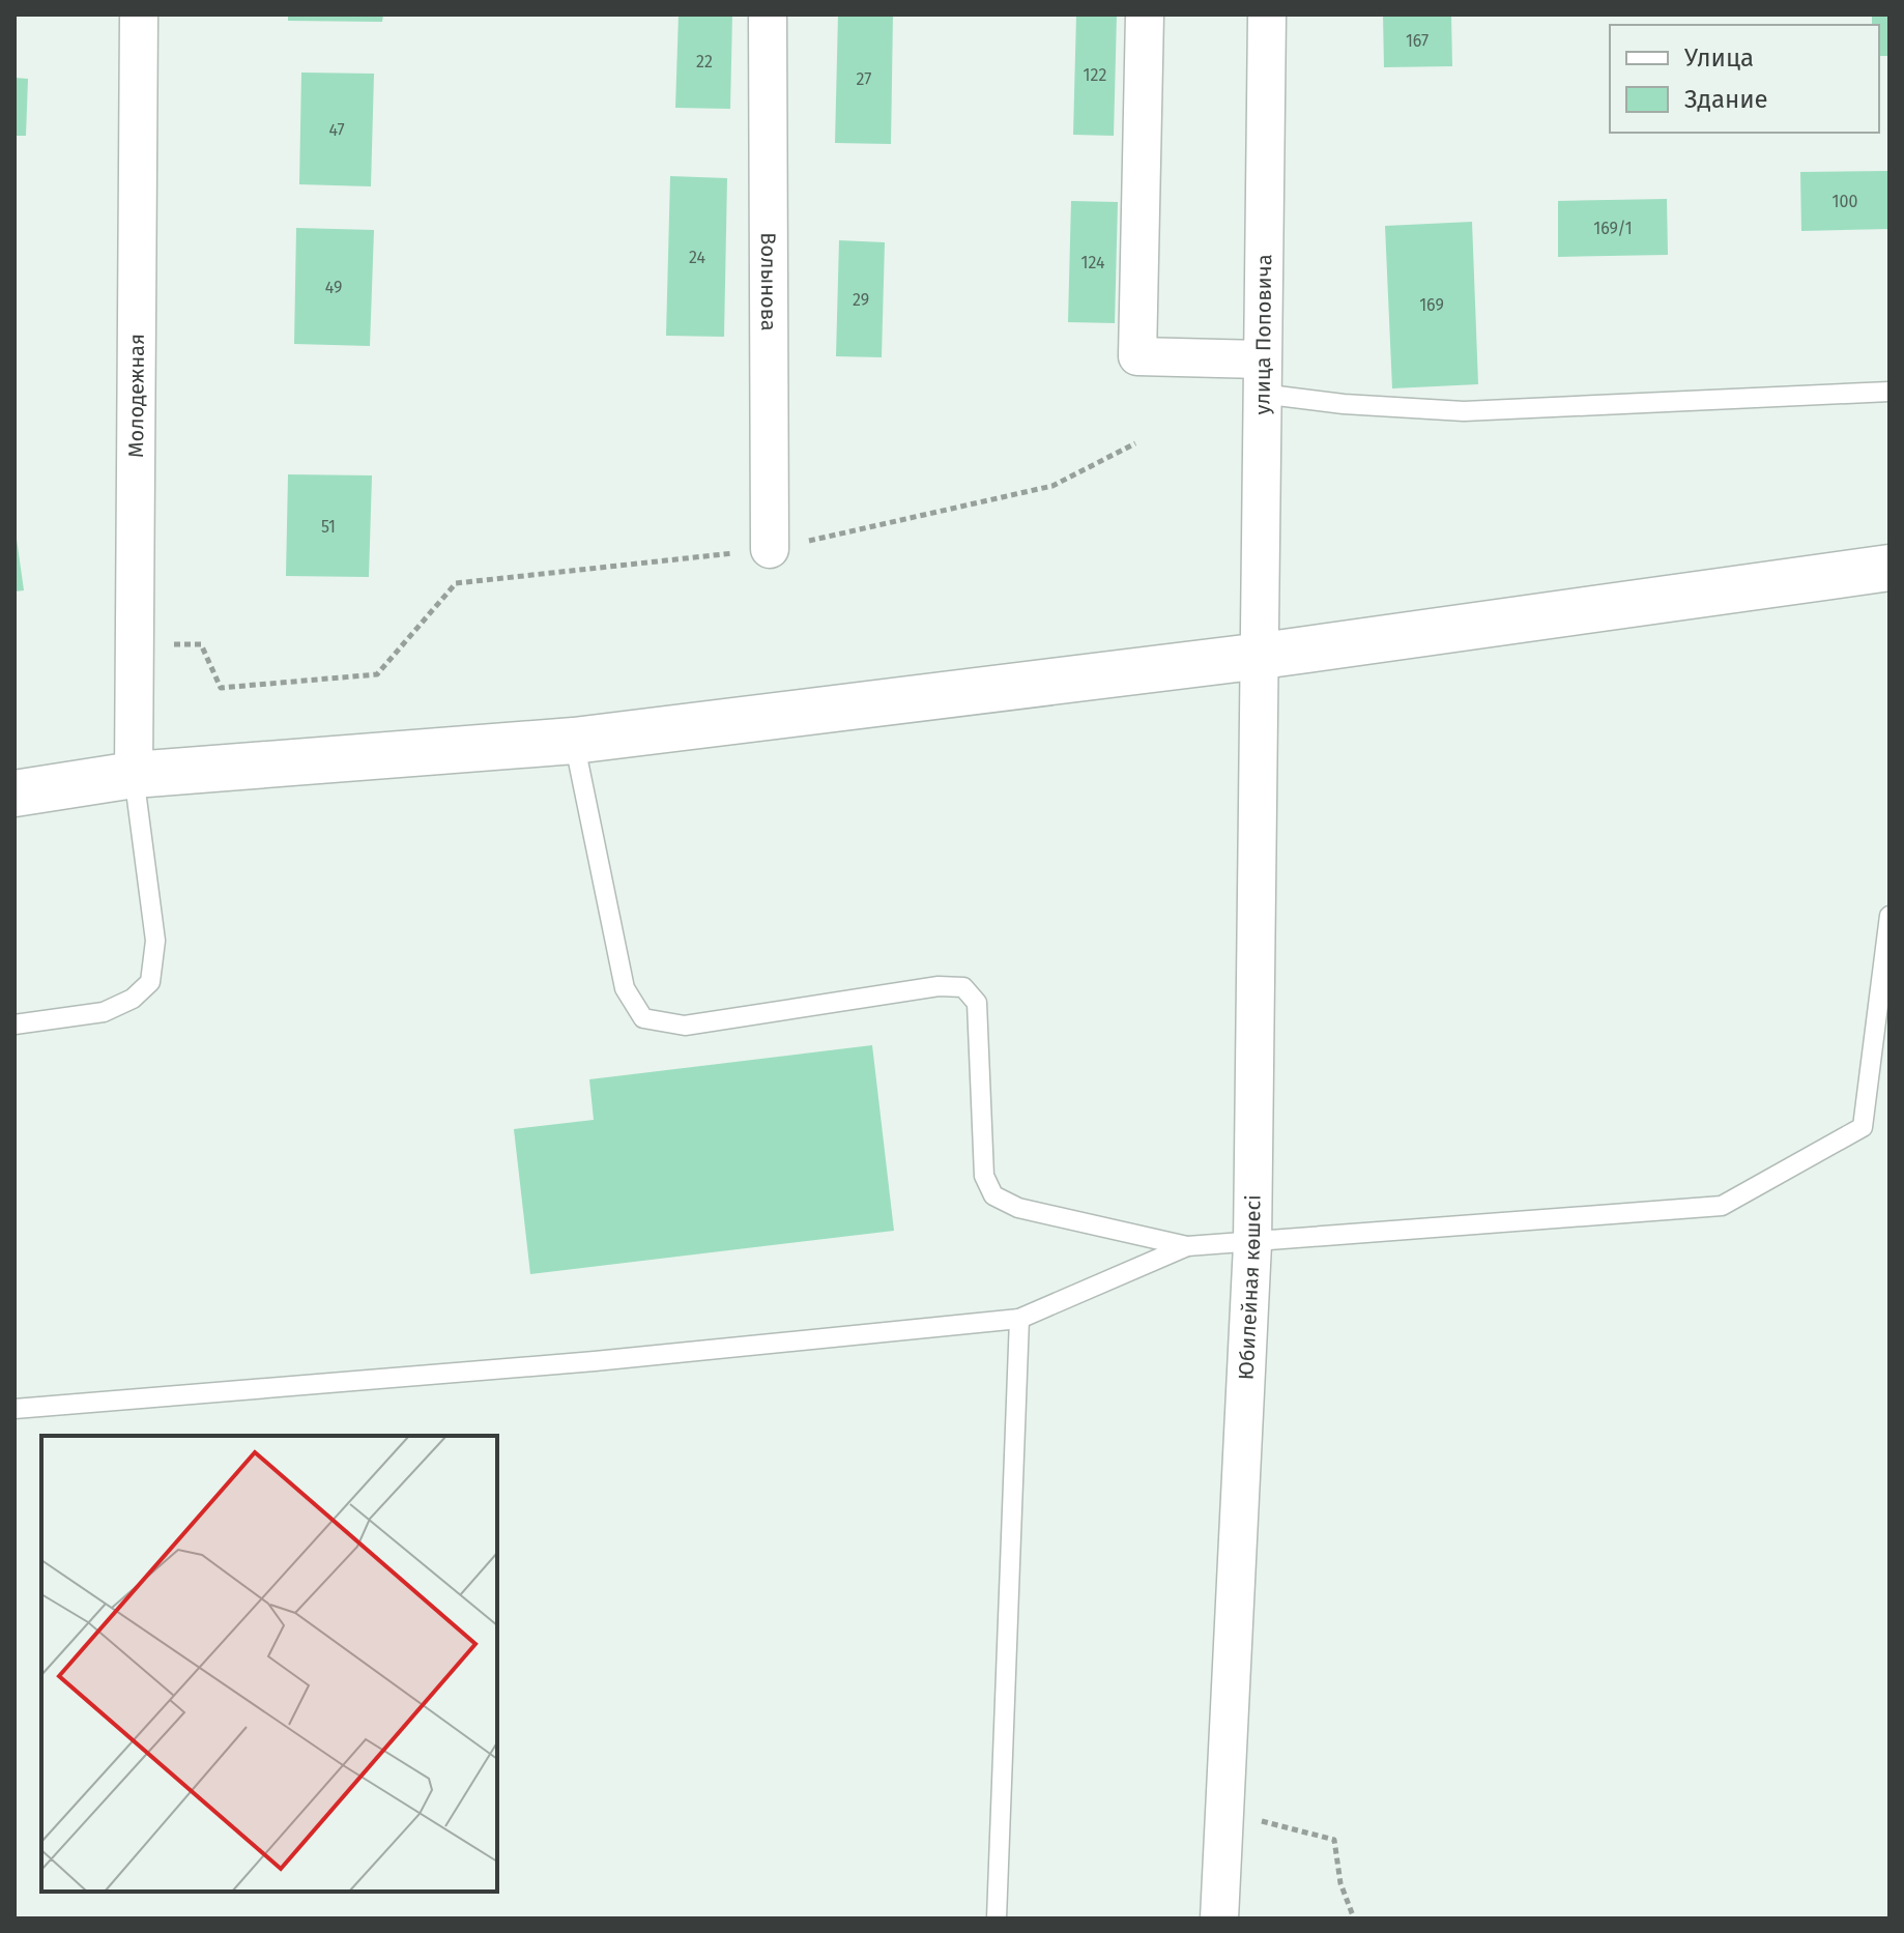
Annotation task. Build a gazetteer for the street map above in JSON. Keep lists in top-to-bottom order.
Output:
{
  "streets": {
    "street": [
      "Волынова",
      "улица Поповича",
      "Молодежная",
      "Юбилейная көшесі"
    ]
  },
  "crossings": [
    ["улица Поповича", "Юбилейная көшесі"]
  ],
  "house_numbers": [
    "167",
    "22",
    "122",
    "27",
    "47",
    "100",
    "169/1",
    "24",
    "124",
    "49",
    "29",
    "169",
    "51"
  ],
  "legend": ["Улица", "Здание"]
}
